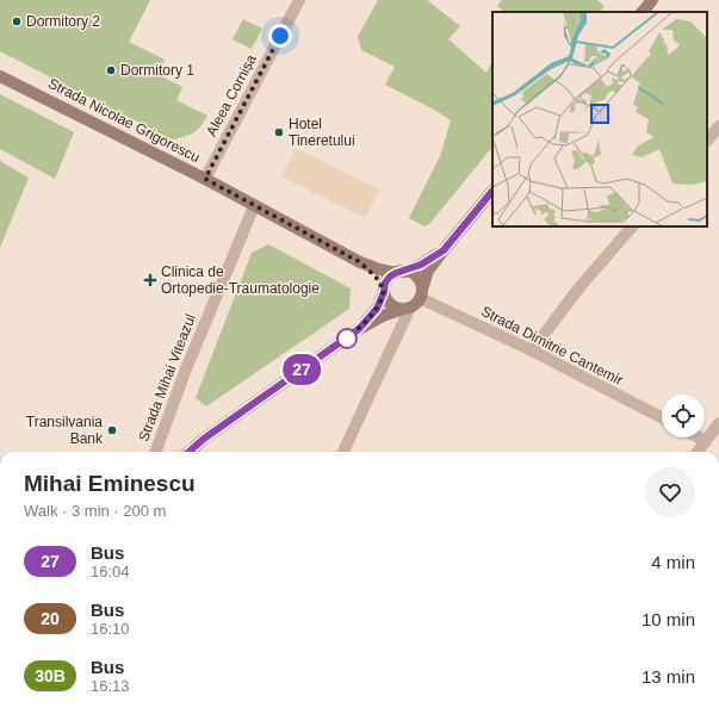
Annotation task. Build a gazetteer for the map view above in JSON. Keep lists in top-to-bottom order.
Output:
{
  "streets": {
    "main road": ["Strada Nicolae Grigorescu"],
    "street": ["Aleea Cornișa", "Strada Dimitrie Cantemir", "Strada Mihai Viteazul"]
  },
  "crossings": [
    ["Aleea Cornișa", "Strada Nicolae Grigorescu"],
    ["Strada Nicolae Grigorescu", "Strada Dimitrie Cantemir"],
    ["Strada Nicolae Grigorescu", "Strada Mihai Viteazul"]
  ],
  "places": {
    "other": [
      "Dormitory 2",
      "Dormitory 1",
      "Hotel Tineretului",
      "Transilvania Bank"
    ],
    "health": ["Clinica de Ortopedie-Traumatologie"]
  },
  "lines": ["bus line 27"],
  "page": {
    "on_map": "27",
    "heading": ["Mihai Eminescu", "Walk · 3 min · 200 m"],
    "list": [
      {
        "mark": "27",
        "name": "Bus",
        "note": "16:04",
        "value": "4 min"
      },
      {
        "mark": "20",
        "name": "Bus",
        "note": "16:10",
        "value": "10 min"
      },
      {
        "mark": "30B",
        "name": "Bus",
        "note": "16:13",
        "value": "13 min"
      }
    ]
  }
}
